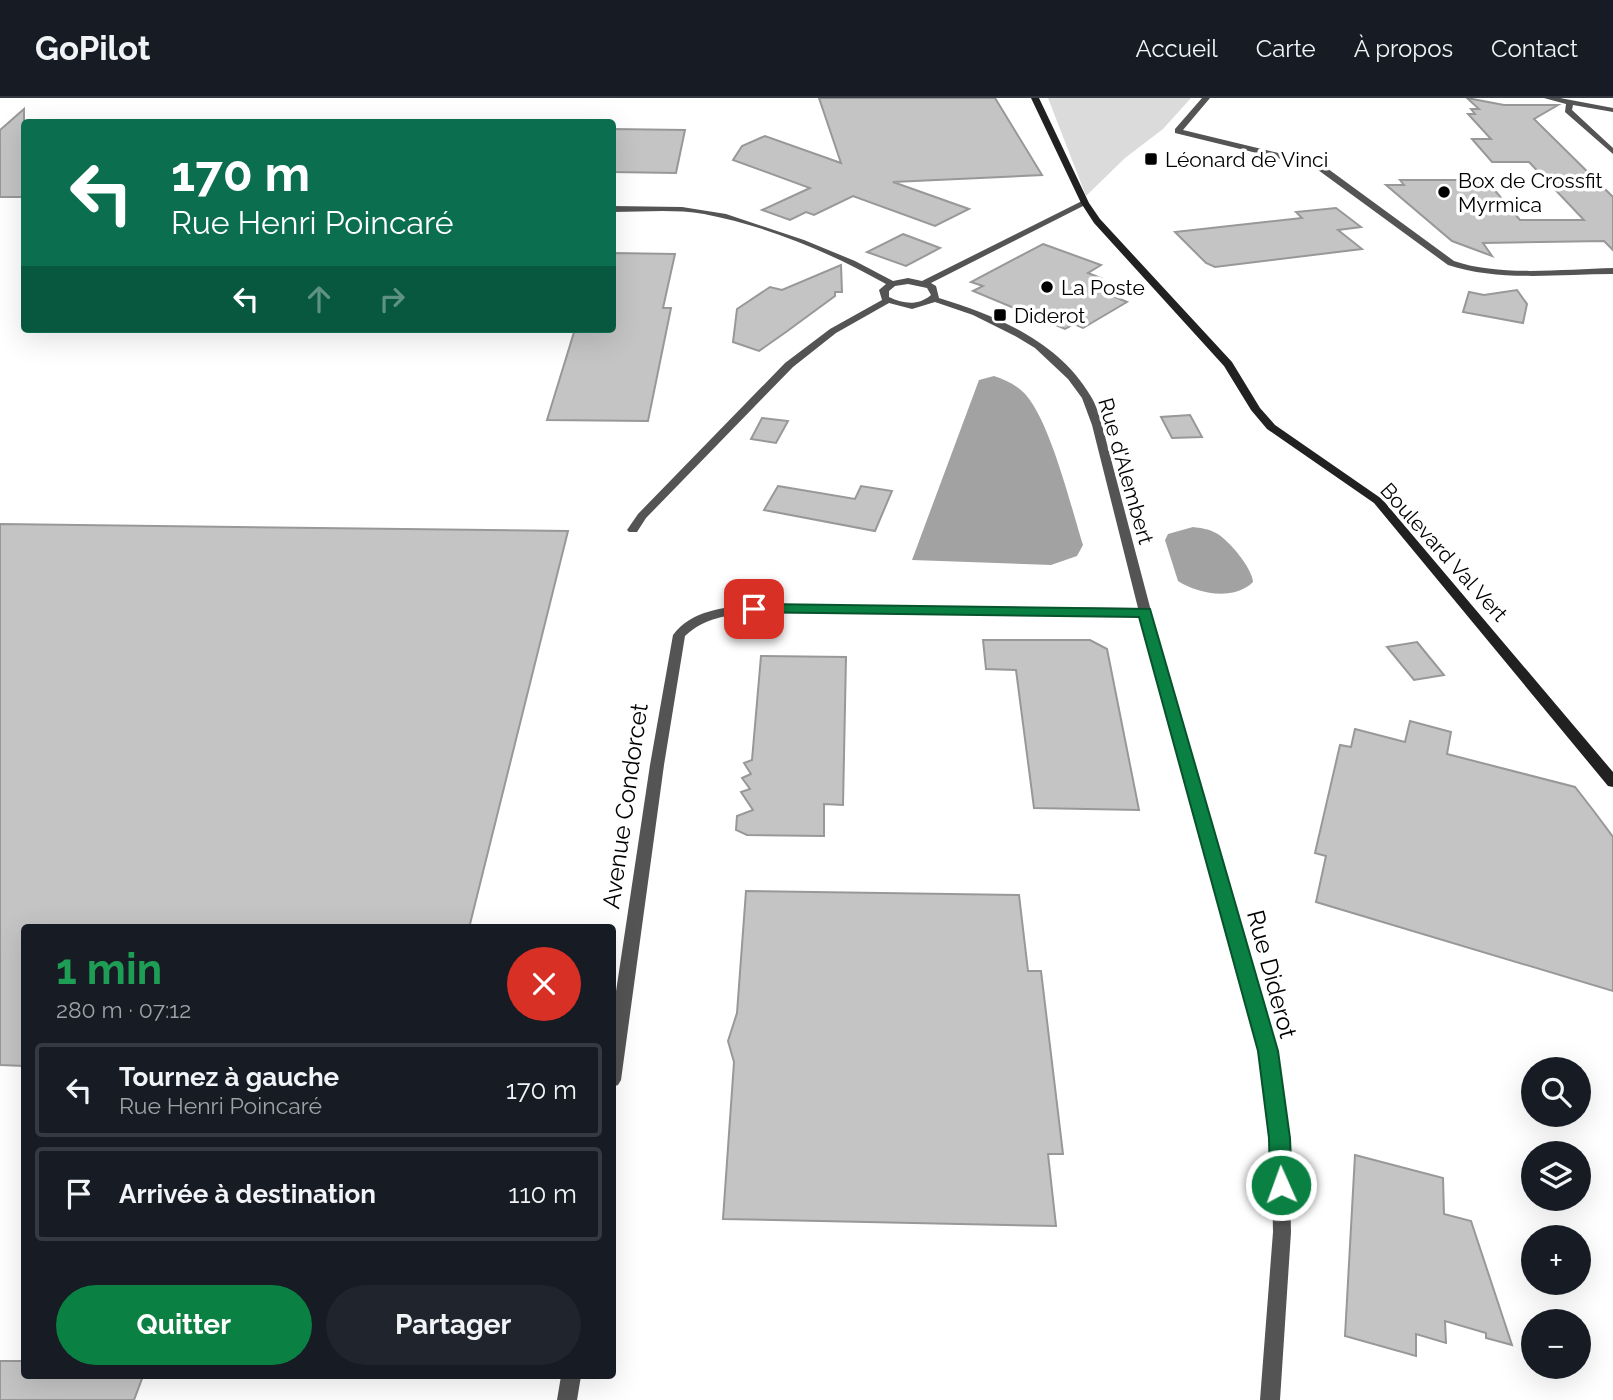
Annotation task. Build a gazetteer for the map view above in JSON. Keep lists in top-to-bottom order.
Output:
{
  "streets": {
    "street": [
      "Rue d'Alembert",
      "Boulevard Val Vert",
      "Avenue Condorcet",
      "Rue Diderot"
    ]
  },
  "crossings": [
    ["Rue d'Alembert", "Avenue Condorcet"],
    ["Rue d'Alembert", "Rue Diderot"],
    ["Avenue Condorcet", "Rue Diderot"]
  ],
  "places": {
    "transit": ["Léonard de Vinci", "Diderot"],
    "other": ["Box de Crossfit Myrmica", "La Poste"]
  },
  "page": {
    "header": "GoPilot",
    "nav": [
      "Accueil",
      "Carte",
      "À propos",
      "Contact"
    ],
    "turn": ["170 m", "Rue Henri Poincaré"],
    "heading": ["1 min", "280 m · 07:12"],
    "list": [
      {
        "name": "Tournez à gauche",
        "note": "Rue Henri Poincaré",
        "value": "170 m"
      },
      {
        "name": "Arrivée à destination",
        "value": "110 m"
      }
    ],
    "map_buttons": ["+", "−"],
    "buttons": ["Quitter", "Partager"]
  }
}
